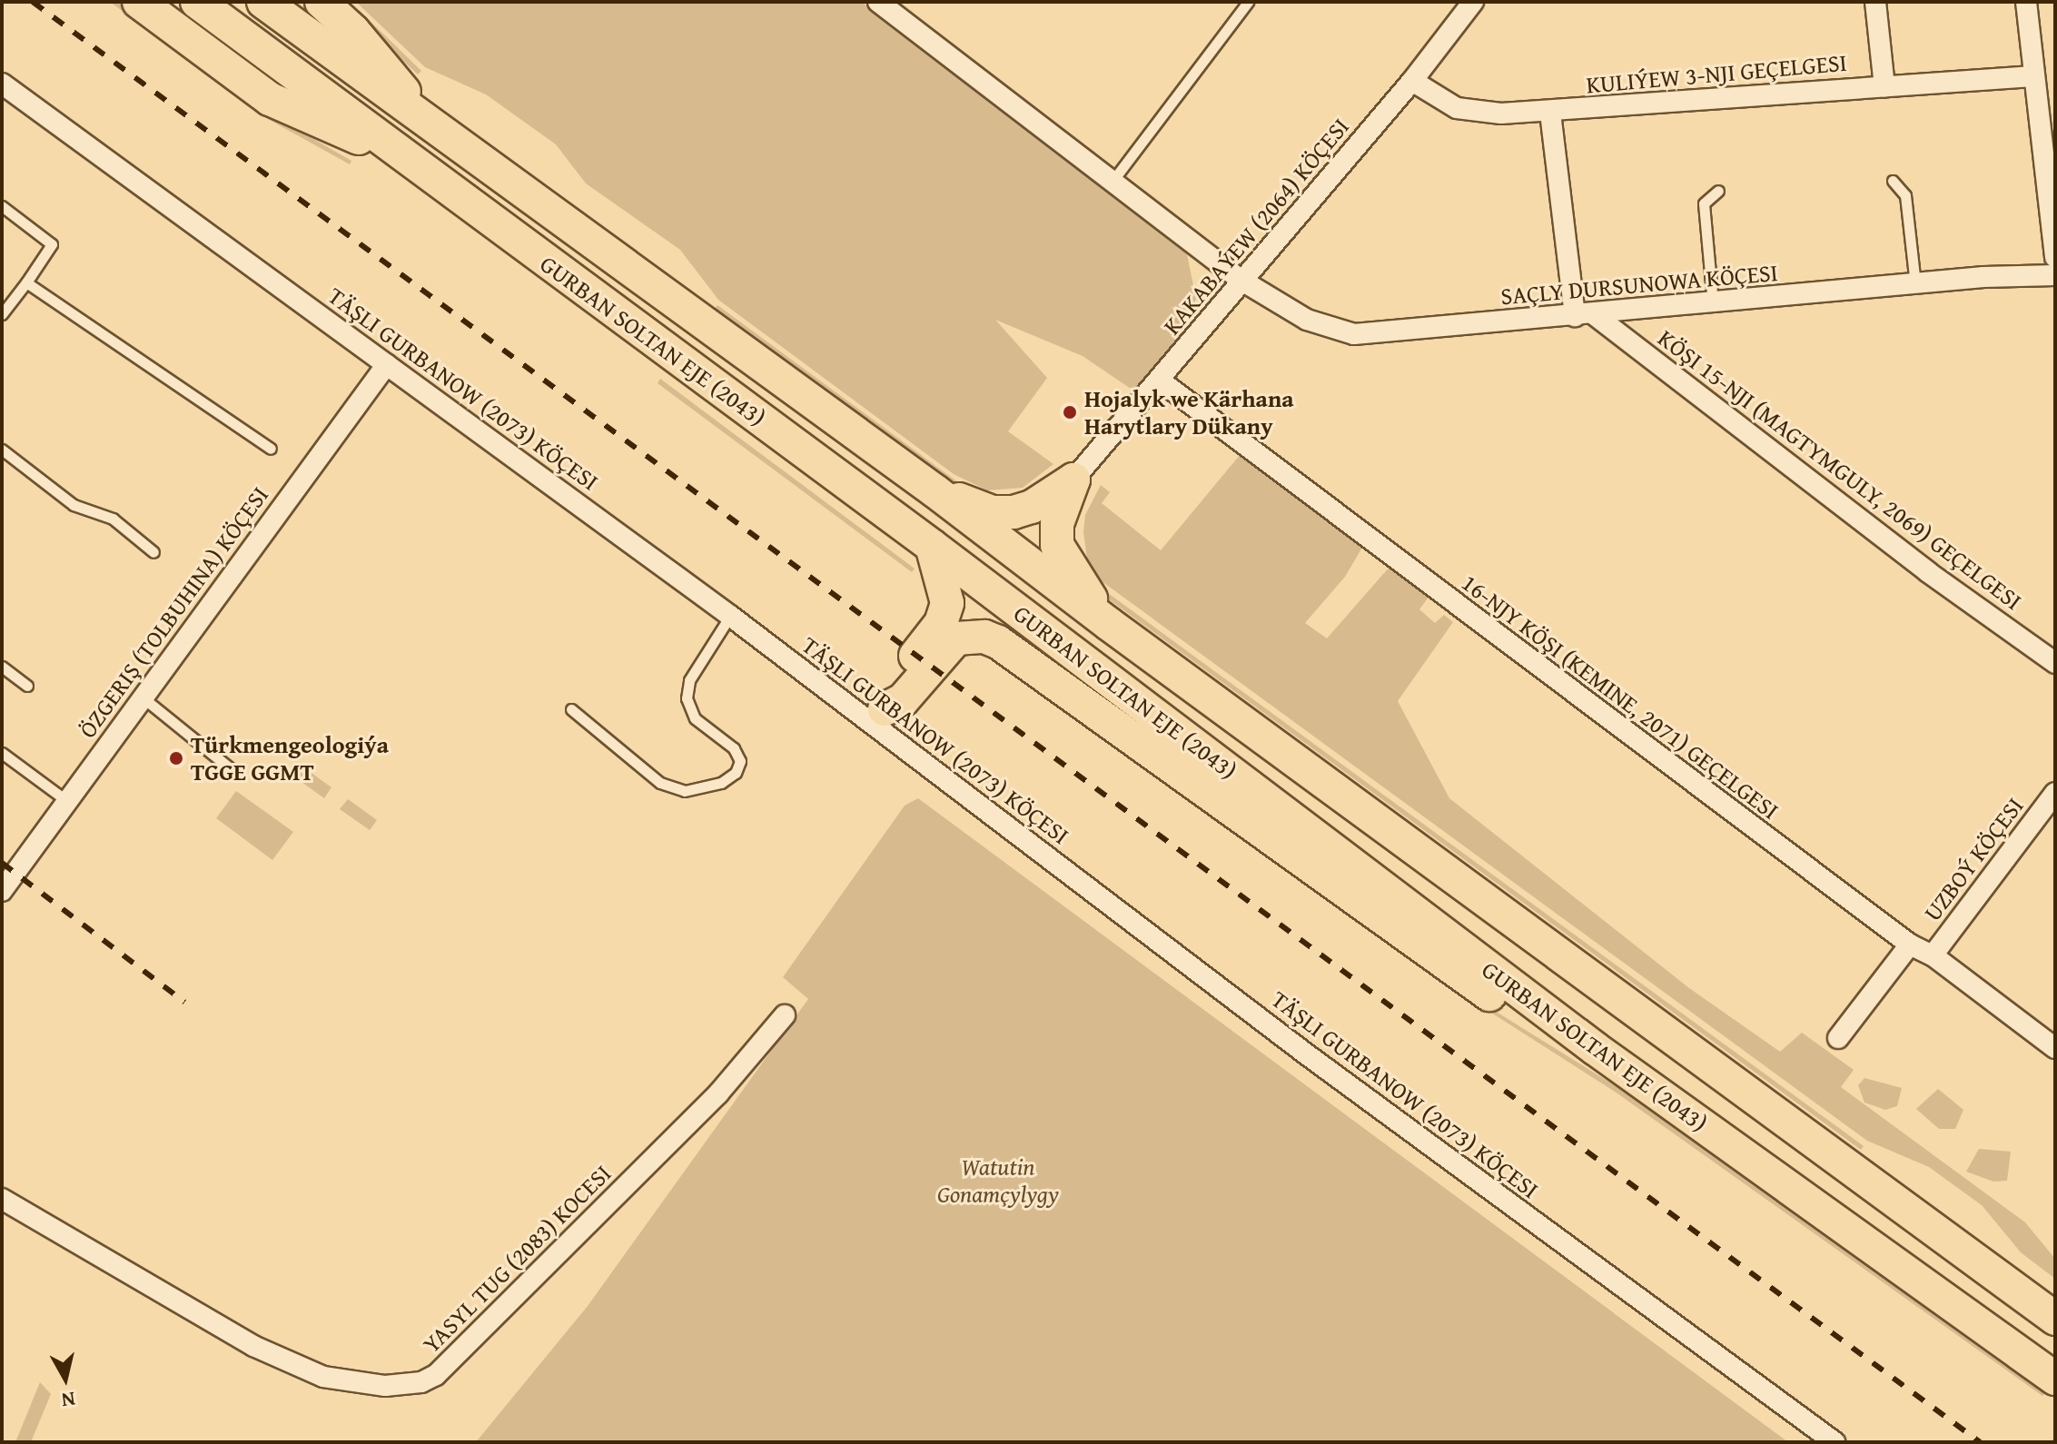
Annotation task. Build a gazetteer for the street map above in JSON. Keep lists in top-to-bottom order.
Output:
{
  "streets": {
    "highway": ["GURBAN SOLTAN EJE (2043)"],
    "street": [
      "KULIÝEW 3-NJI GEÇELGESI",
      "KAKABAÝEW (2064) KÖÇESI",
      "SAÇLY DURSUNOWA KÖÇESI",
      "TÄŞLI GURBANOW (2073) KÖÇESI",
      "KÖŞI 15-NJI (MAGTYMGULY, 2069) GEÇELGESI",
      "ÖZGERIŞ (TOLBUHINA) KÖÇESI",
      "16-NJY KÖŞI (KEMINE, 2071) GEÇELGESI",
      "UZBOÝ KÖÇESI",
      "YASYL TUG (2083) KOCESI"
    ]
  },
  "crossings": [
    ["KULIÝEW 3-NJI GEÇELGESI", "KAKABAÝEW (2064) KÖÇESI"],
    ["KAKABAÝEW (2064) KÖÇESI", "SAÇLY DURSUNOWA KÖÇESI"],
    ["KAKABAÝEW (2064) KÖÇESI", "16-NJY KÖŞI (KEMINE, 2071) GEÇELGESI"],
    ["SAÇLY DURSUNOWA KÖÇESI", "KÖŞI 15-NJI (MAGTYMGULY, 2069) GEÇELGESI"],
    ["TÄŞLI GURBANOW (2073) KÖÇESI", "ÖZGERIŞ (TOLBUHINA) KÖÇESI"],
    ["16-NJY KÖŞI (KEMINE, 2071) GEÇELGESI", "UZBOÝ KÖÇESI"]
  ],
  "parks": ["Watutin Gonamçylygy"],
  "places": ["Hojalyk we Kärhana Harytlary Dükany", "Türkmengeologiýa TGGE GGMT"],
  "north": "bottom"
}
